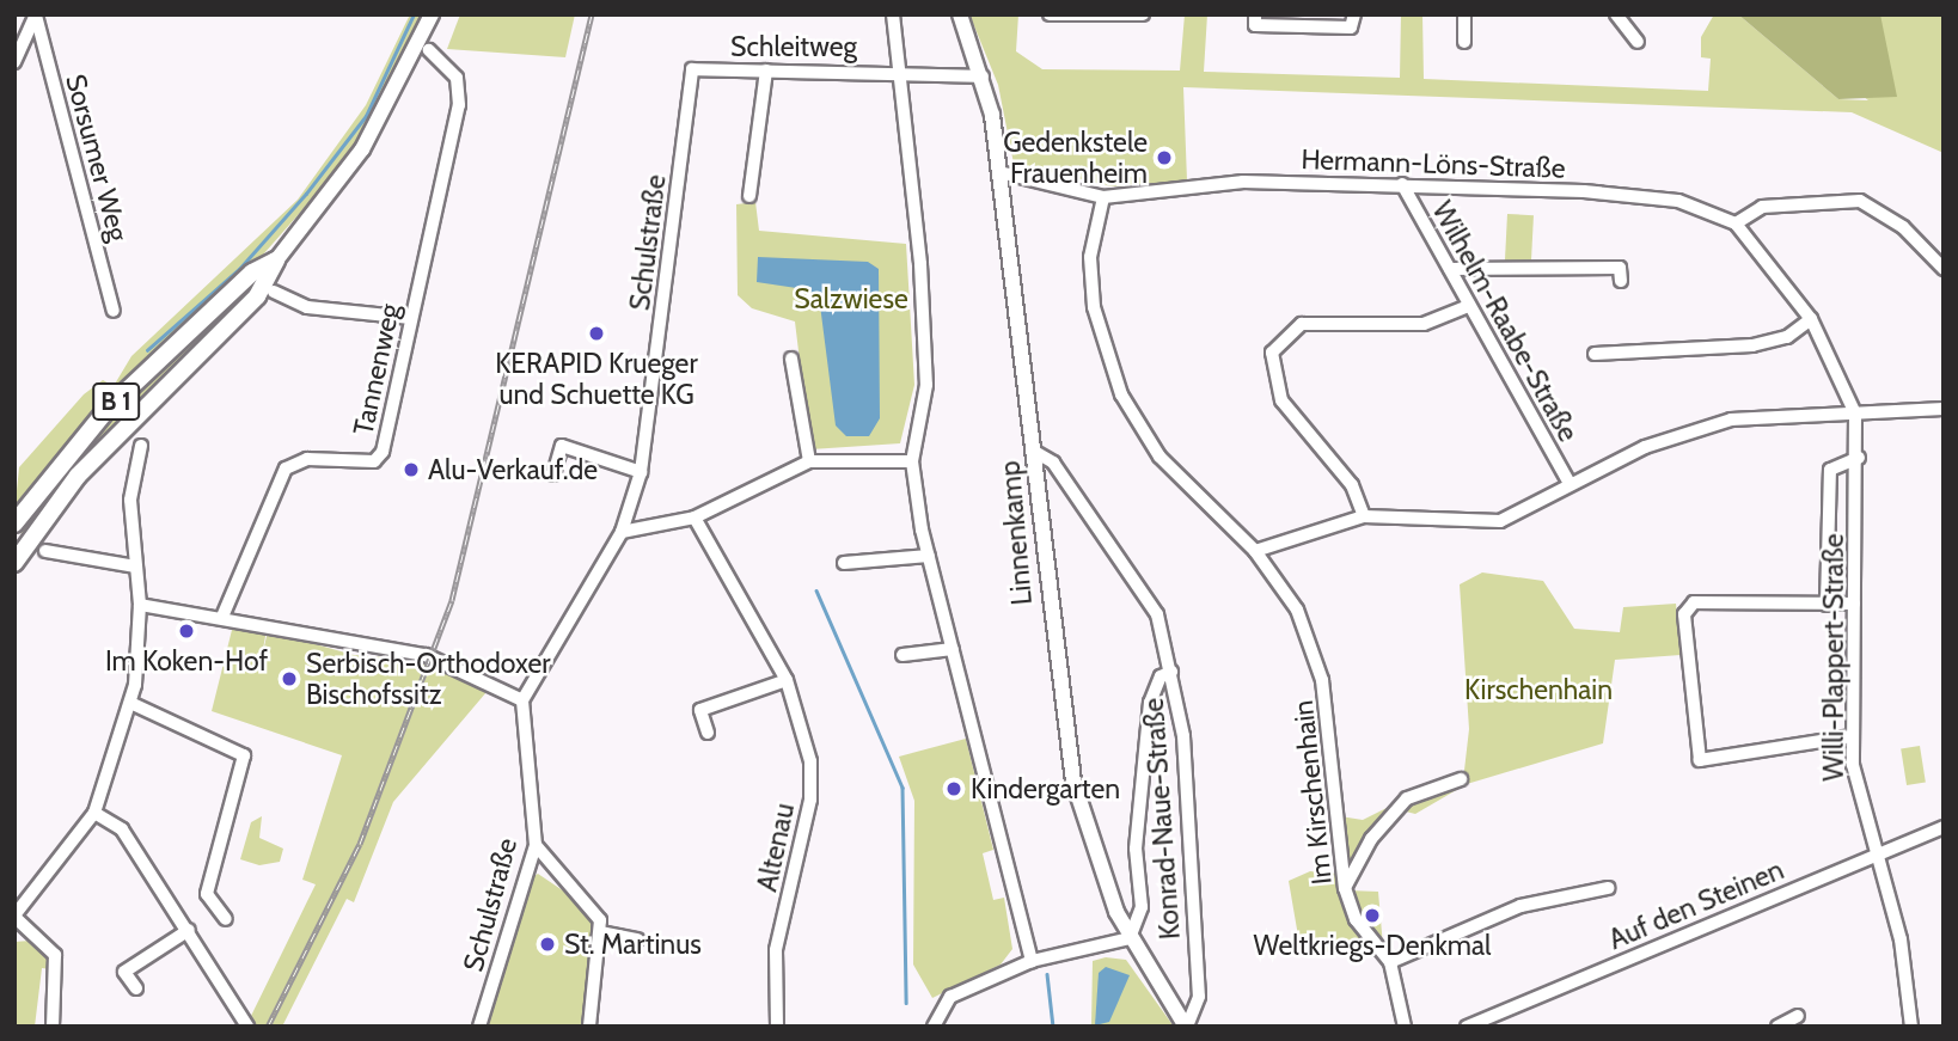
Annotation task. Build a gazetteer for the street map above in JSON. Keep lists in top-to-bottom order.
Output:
{
  "streets": {
    "highway": ["B 1"],
    "main road": ["Linnenkamp"],
    "street": [
      "Schleitweg",
      "Sorsumer Weg",
      "Hermann-Löns-Straße",
      "Schulstraße",
      "Wilhelm-Raabe-Straße",
      "Tannenweg",
      "Willi-Plappert-Straße",
      "Im Kirschenhain",
      "Konrad-Naue-Straße",
      "Altenau",
      "Auf den Steinen"
    ]
  },
  "crossings": [
    ["Schleitweg", "Schulstraße"],
    ["Schleitweg", "Linnenkamp"],
    ["Hermann-Löns-Straße", "Wilhelm-Raabe-Straße"],
    ["Hermann-Löns-Straße", "Linnenkamp"],
    ["Hermann-Löns-Straße", "Willi-Plappert-Straße"],
    ["Hermann-Löns-Straße", "Im Kirschenhain"],
    ["Linnenkamp", "Konrad-Naue-Straße"],
    ["Willi-Plappert-Straße", "Auf den Steinen"]
  ],
  "parks": ["Salzwiese", "Kirschenhain"],
  "places": [
    "Gedenkstele Frauenheim",
    "KERAPID Krueger und Schuette KG",
    "Alu-Verkauf.de",
    "Im Koken-Hof",
    "Serbisch-Orthodoxer Bischofssitz",
    "Kindergarten",
    "Weltkriegs-Denkmal",
    "St. Martinus"
  ]
}
